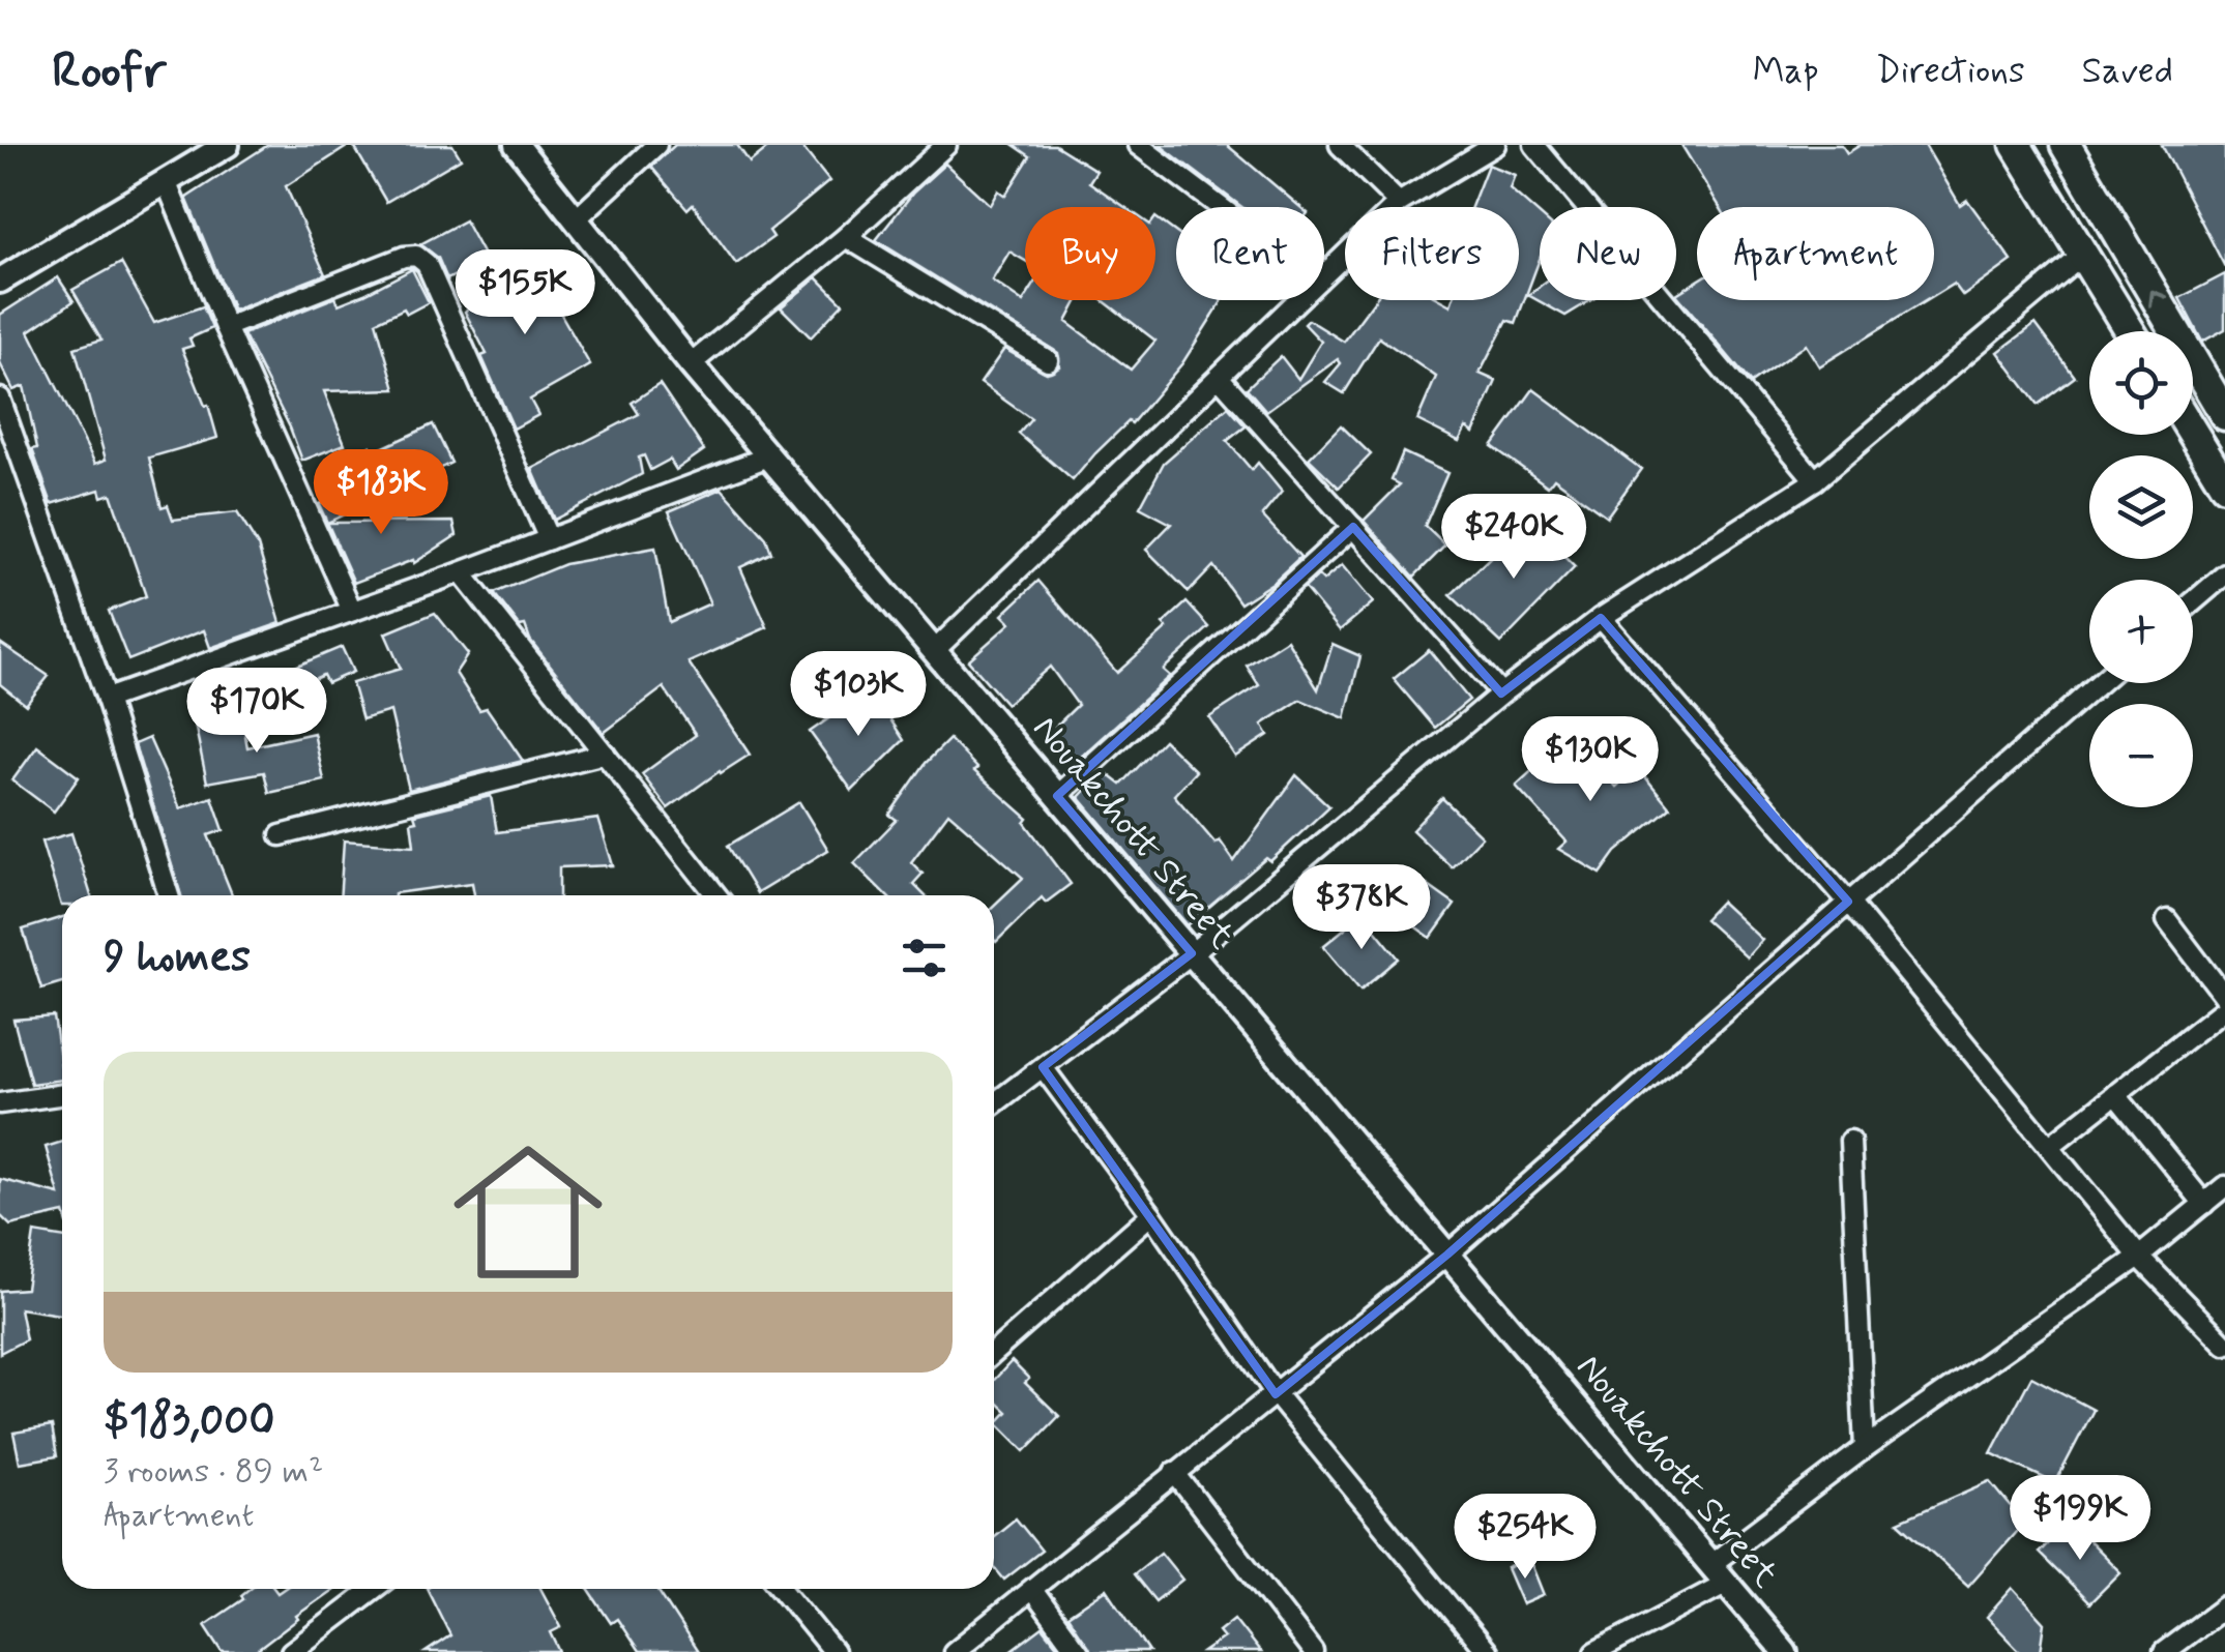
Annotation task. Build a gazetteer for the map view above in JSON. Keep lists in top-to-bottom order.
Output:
{
  "streets": {
    "street": ["Nouakchott Street"]
  },
  "page": {
    "header": "Roofr",
    "nav": ["Map", "Directions", "Saved"],
    "chip": [
      "Buy",
      "Rent",
      "Filters",
      "New",
      "Apartment"
    ],
    "price": [
      "$155K",
      "$183K",
      "$240K",
      "$103K",
      "$170K",
      "$130K",
      "$378K",
      "$199K",
      "$254K"
    ],
    "map_buttons": ["+", "−"],
    "heading": "9 homes",
    "list": [
      {
        "name": "$183,000",
        "note": "3 rooms · 89 m² · Apartment"
      }
    ]
  }
}
